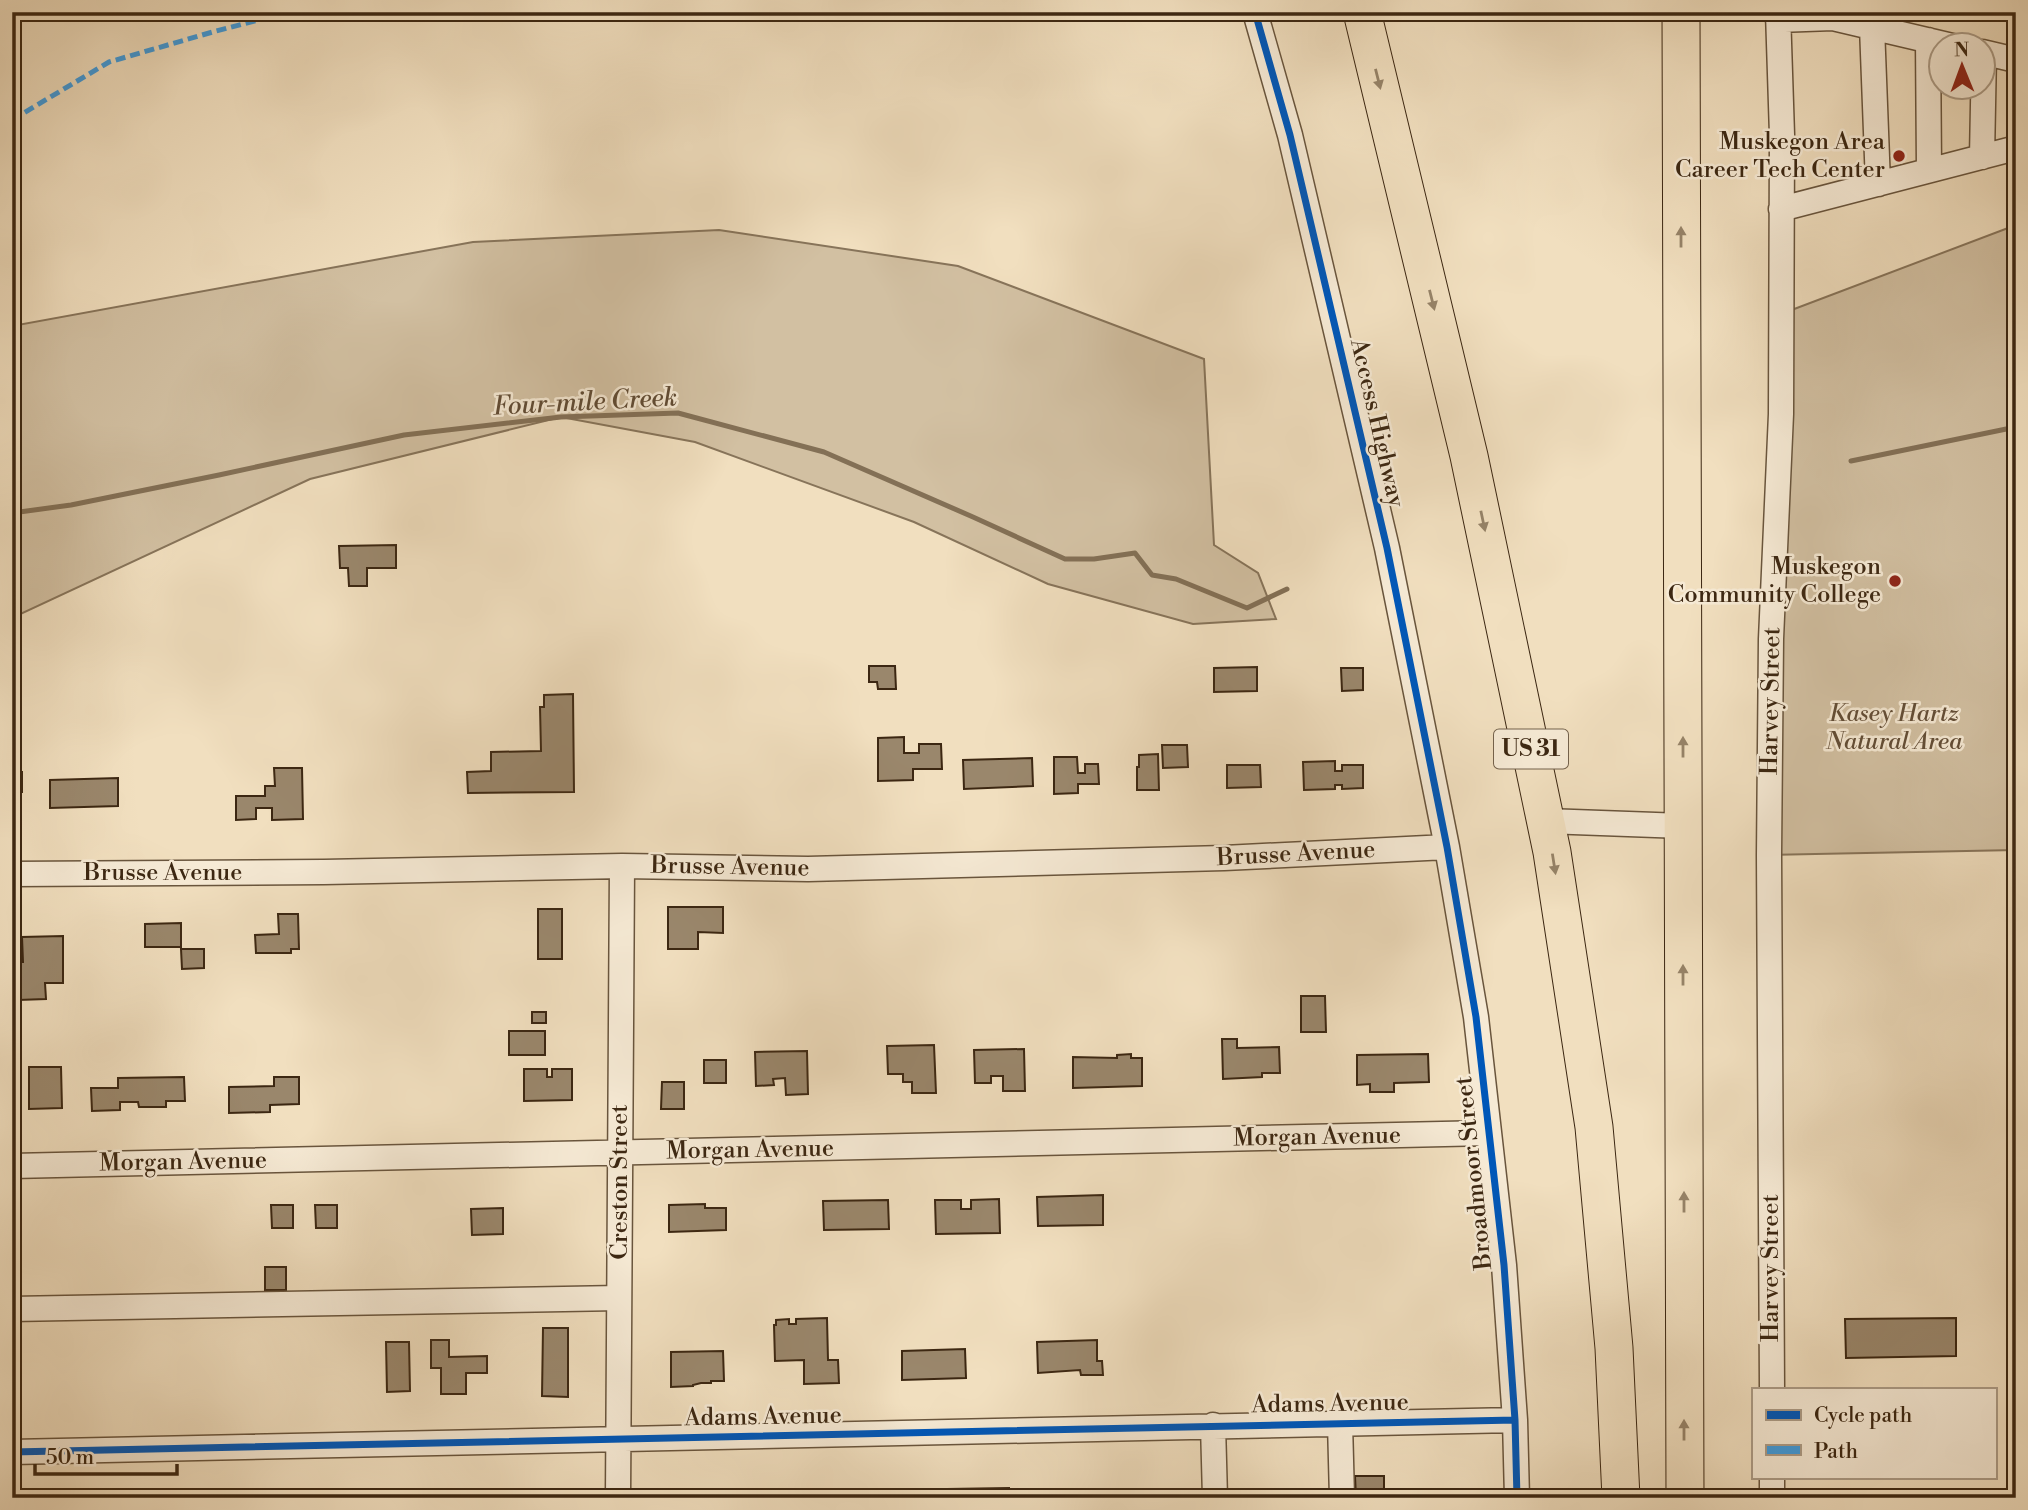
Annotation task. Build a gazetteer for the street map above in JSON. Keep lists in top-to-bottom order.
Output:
{
  "streets": {
    "highway": ["US 31"],
    "street": [
      "Access Highway",
      "Harvey Street",
      "Brusse Avenue",
      "Morgan Avenue",
      "Broadmoor Street",
      "Creston Street",
      "Adams Avenue"
    ]
  },
  "crossings": [
    ["Access Highway", "Brusse Avenue"],
    ["Access Highway", "Broadmoor Street"],
    ["Brusse Avenue", "Broadmoor Street"],
    ["Brusse Avenue", "Creston Street"],
    ["Morgan Avenue", "Broadmoor Street"],
    ["Morgan Avenue", "Creston Street"],
    ["Broadmoor Street", "Adams Avenue"],
    ["Creston Street", "Adams Avenue"]
  ],
  "water": ["Four-mile Creek"],
  "parks": ["Kasey Hartz Natural Area"],
  "places": ["Muskegon Area Career Tech Center", "Muskegon Community College"],
  "legend": ["Cycle path", "Path"],
  "scale_bar": "50 m",
  "north": "top"
}
